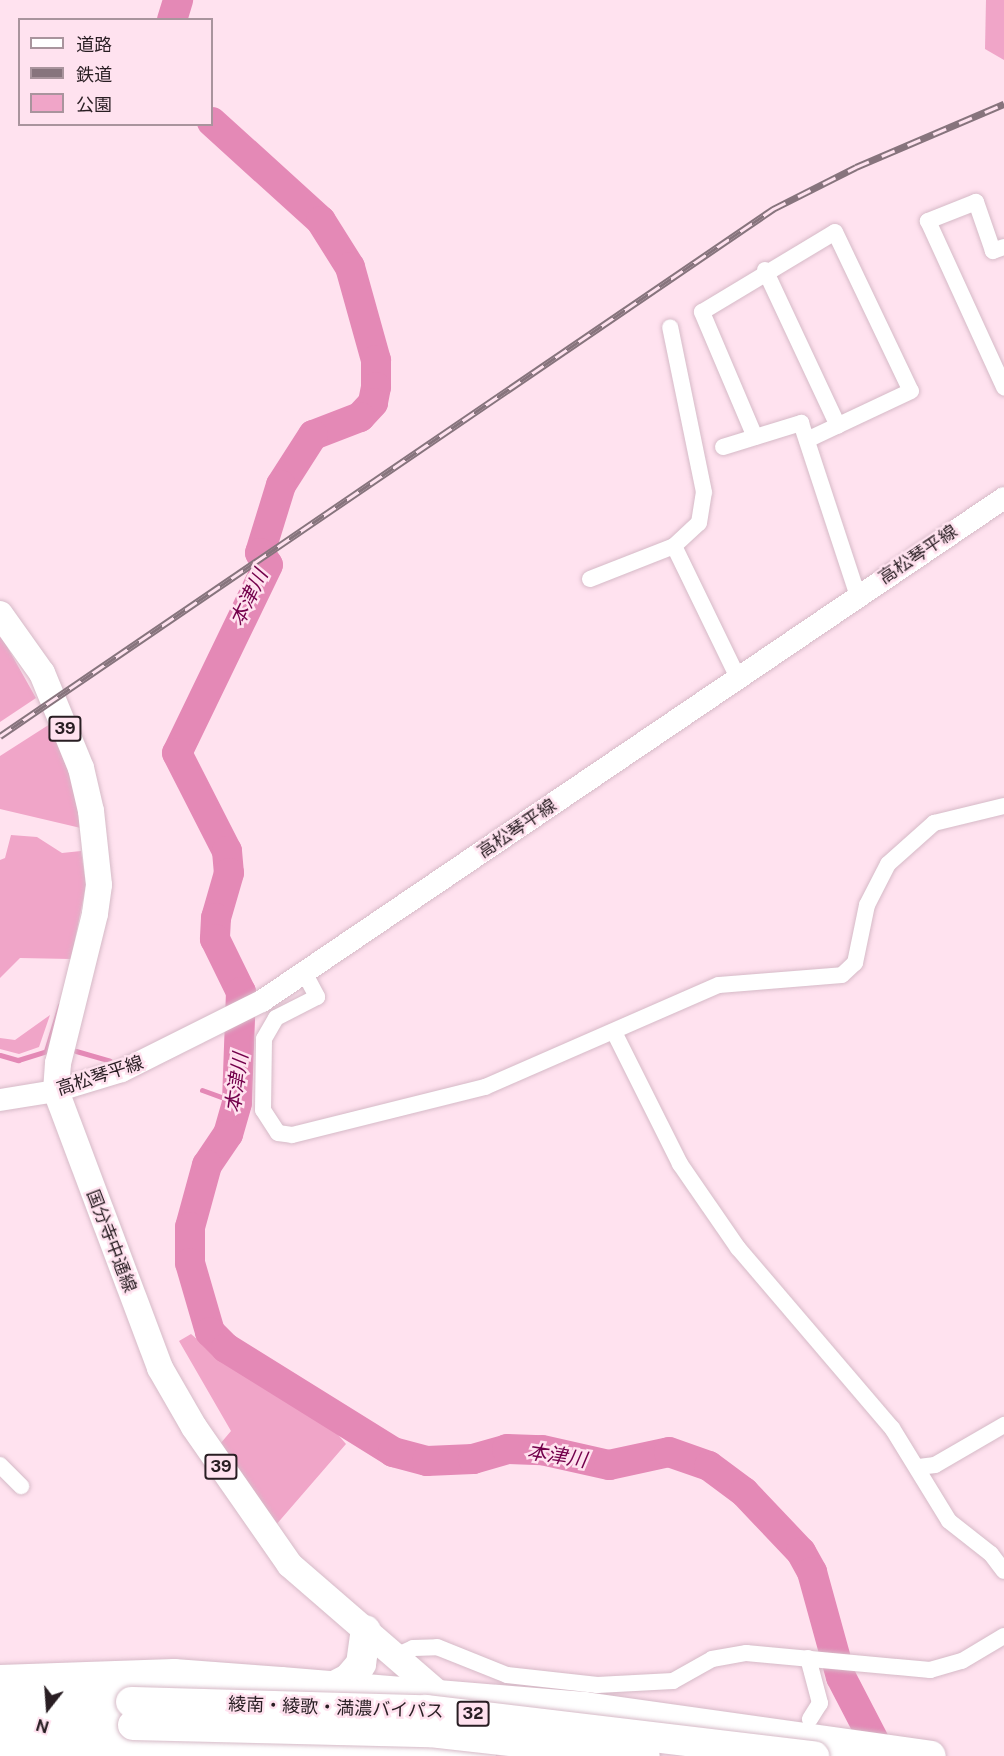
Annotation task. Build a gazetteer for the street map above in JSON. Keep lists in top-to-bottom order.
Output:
{
  "streets": {
    "highway": ["綾南・綾歌・満濃バイパス", "32"],
    "main road": ["高松琴平線", "39", "国分寺中通線"]
  },
  "crossings": [
    ["高松琴平線", "国分寺中通線"]
  ],
  "water": ["本津川"],
  "legend": ["道路", "鉄道", "公園"],
  "north": "bottom"
}
